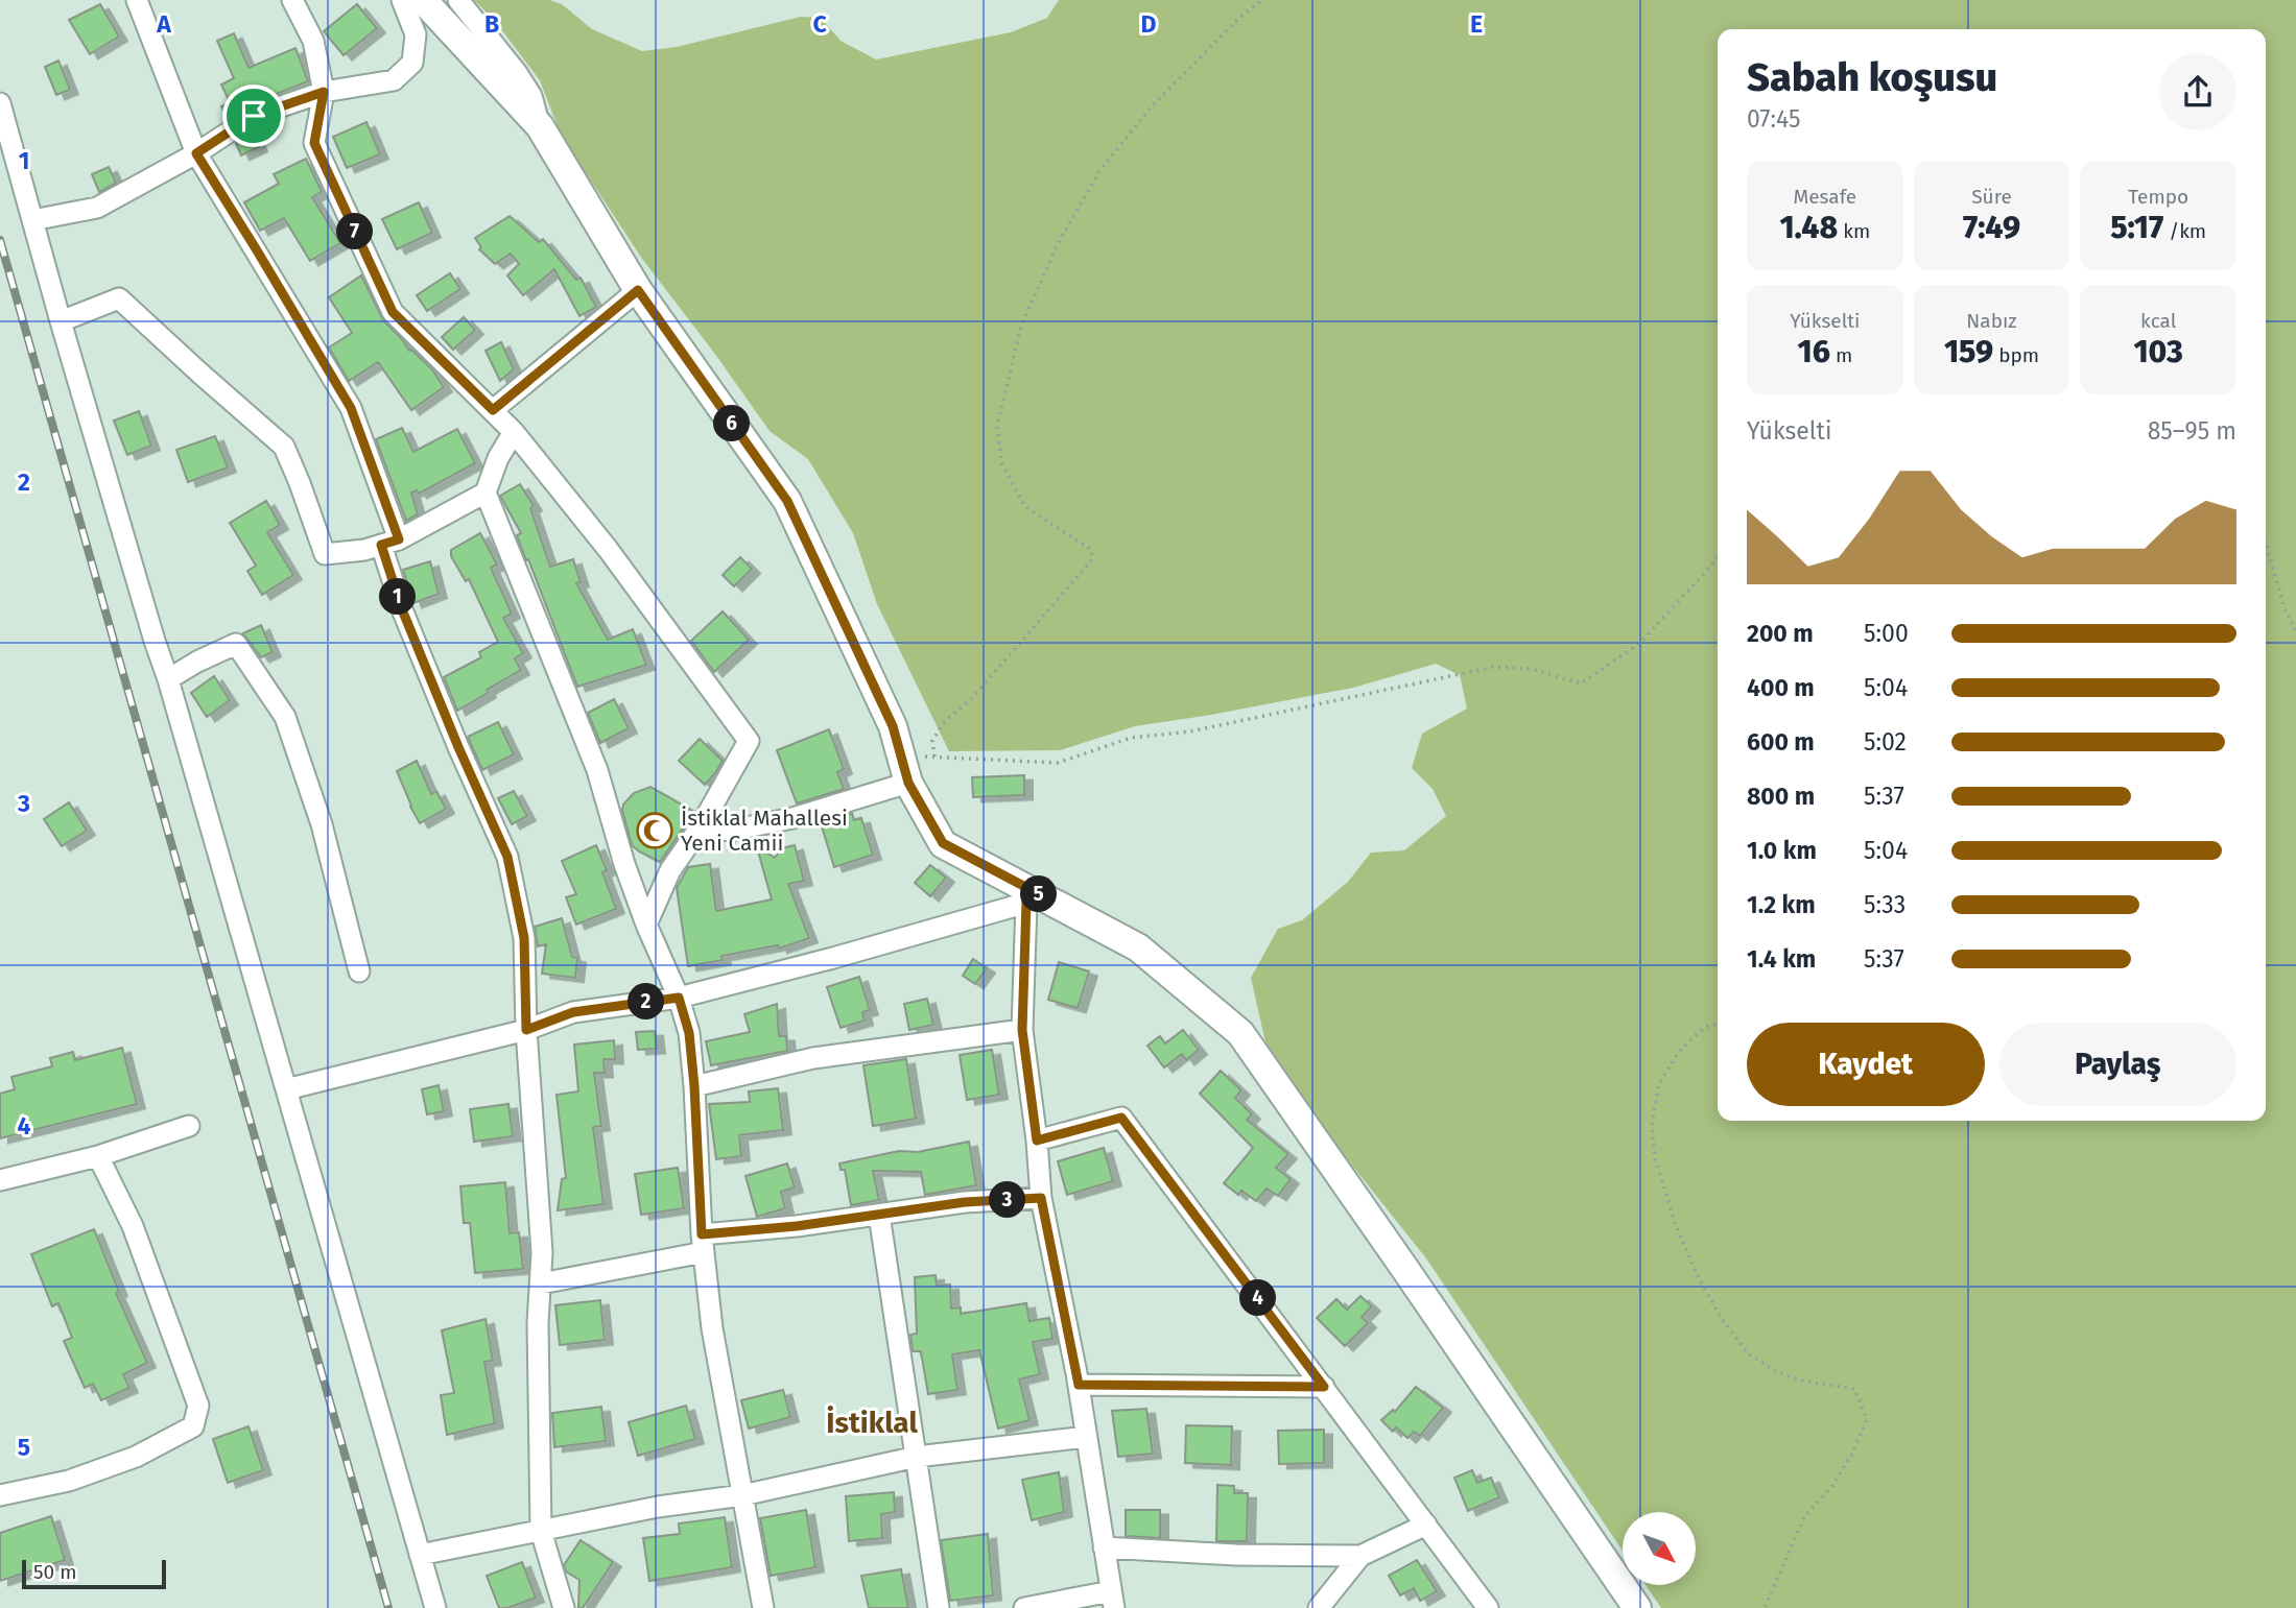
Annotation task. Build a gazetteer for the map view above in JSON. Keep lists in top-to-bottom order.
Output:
{
  "districts": ["İstiklal"],
  "places": {
    "mosque": ["İstiklal Mahallesi Yeni Camii"]
  },
  "scale_bar": "50 m",
  "north": "bottom right",
  "page": {
    "heading": ["Sabah koşusu", "07:45"],
    "stats": [
      ["Mesafe", "1.48 km"],
      ["Süre", "7:49"],
      ["Tempo", "5:17 /km"],
      ["Yükselti", "16 m"],
      ["Nabız", "159 bpm"],
      ["kcal", "103"]
    ],
    "pins": [
      "7",
      "6",
      "1",
      "5",
      "2",
      "3",
      "4"
    ],
    "chart": ["Yükselti", "85–95 m"],
    "list": [
      {
        "name": "200 m",
        "note": "5:00"
      },
      {
        "name": "400 m",
        "note": "5:04"
      },
      {
        "name": "600 m",
        "note": "5:02"
      },
      {
        "name": "800 m",
        "note": "5:37"
      },
      {
        "name": "1.0 km",
        "note": "5:04"
      },
      {
        "name": "1.2 km",
        "note": "5:33"
      },
      {
        "name": "1.4 km",
        "note": "5:37"
      }
    ],
    "buttons": ["Kaydet", "Paylaş"],
    "scale": "50 m"
  },
  "grid": {
    "columns": [
      "A",
      "B",
      "C",
      "D",
      "E"
    ],
    "rows": [
      "1",
      "2",
      "3",
      "4",
      "5"
    ]
  }
}
